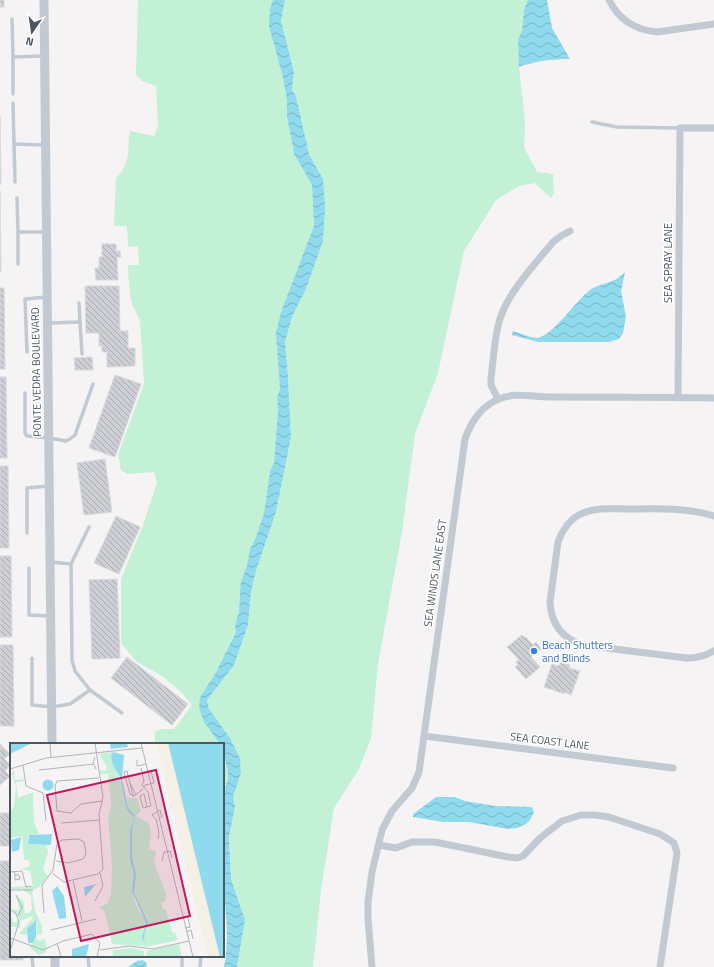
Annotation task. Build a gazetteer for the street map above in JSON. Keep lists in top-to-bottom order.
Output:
{
  "streets": {
    "street": [
      "SEA SPRAY LANE",
      "PONTE VEDRA BOULEVARD",
      "SEA WINDS LANE EAST",
      "SEA COAST LANE"
    ]
  },
  "crossings": [
    ["SEA SPRAY LANE", "SEA WINDS LANE EAST"],
    ["SEA WINDS LANE EAST", "SEA COAST LANE"]
  ],
  "places": ["Beach Shutters and Blinds"],
  "north": "bottom"
}
